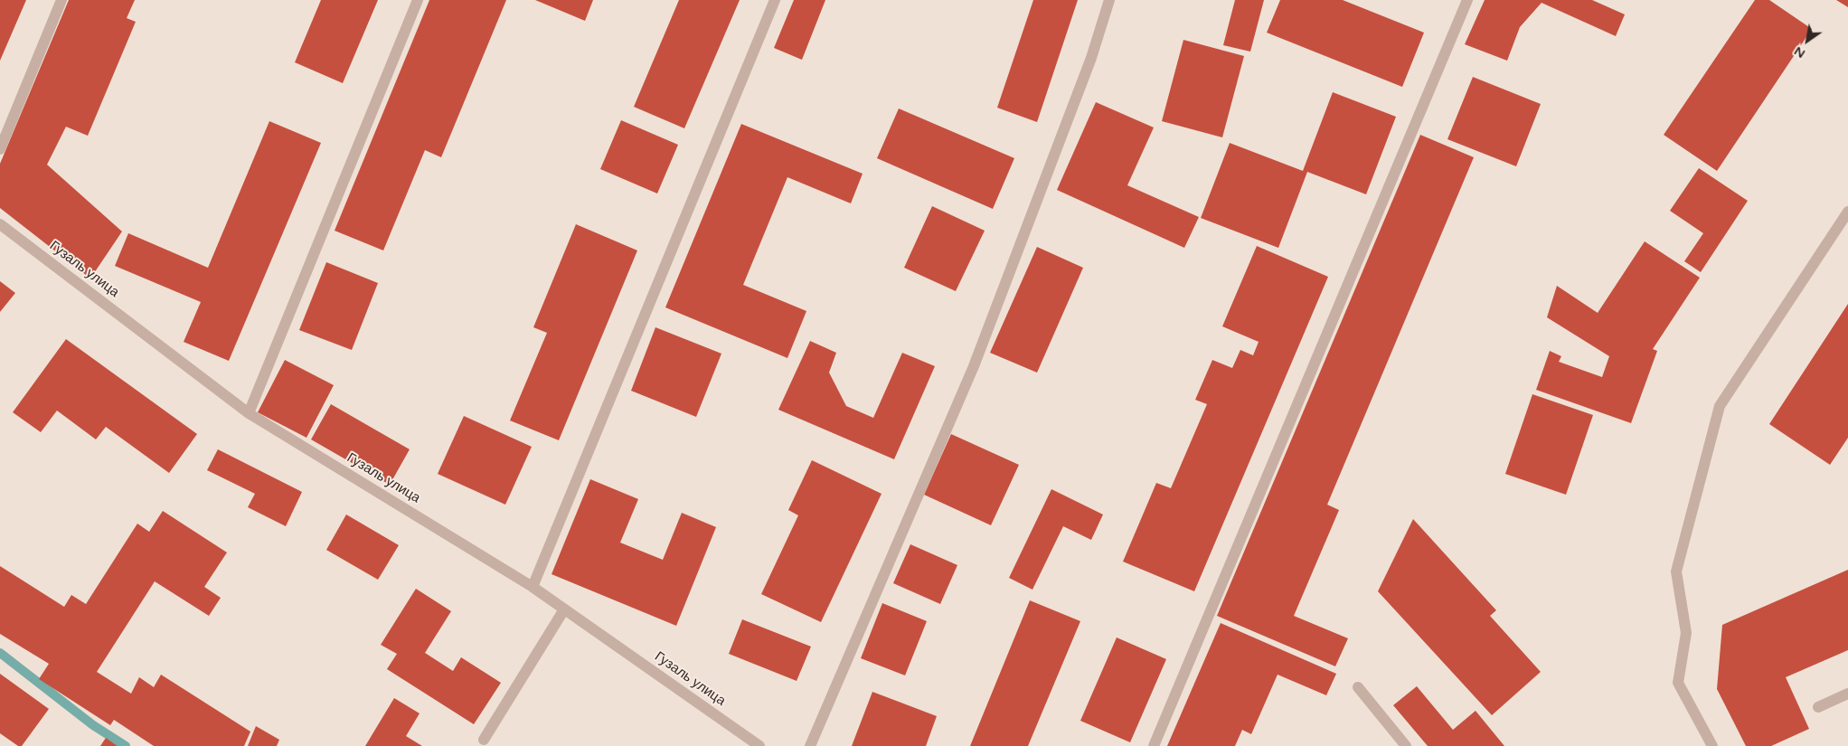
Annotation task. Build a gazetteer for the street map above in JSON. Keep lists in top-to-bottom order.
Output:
{
  "streets": {
    "street": ["Гузаль улица"]
  },
  "north": "bottom left"
}
